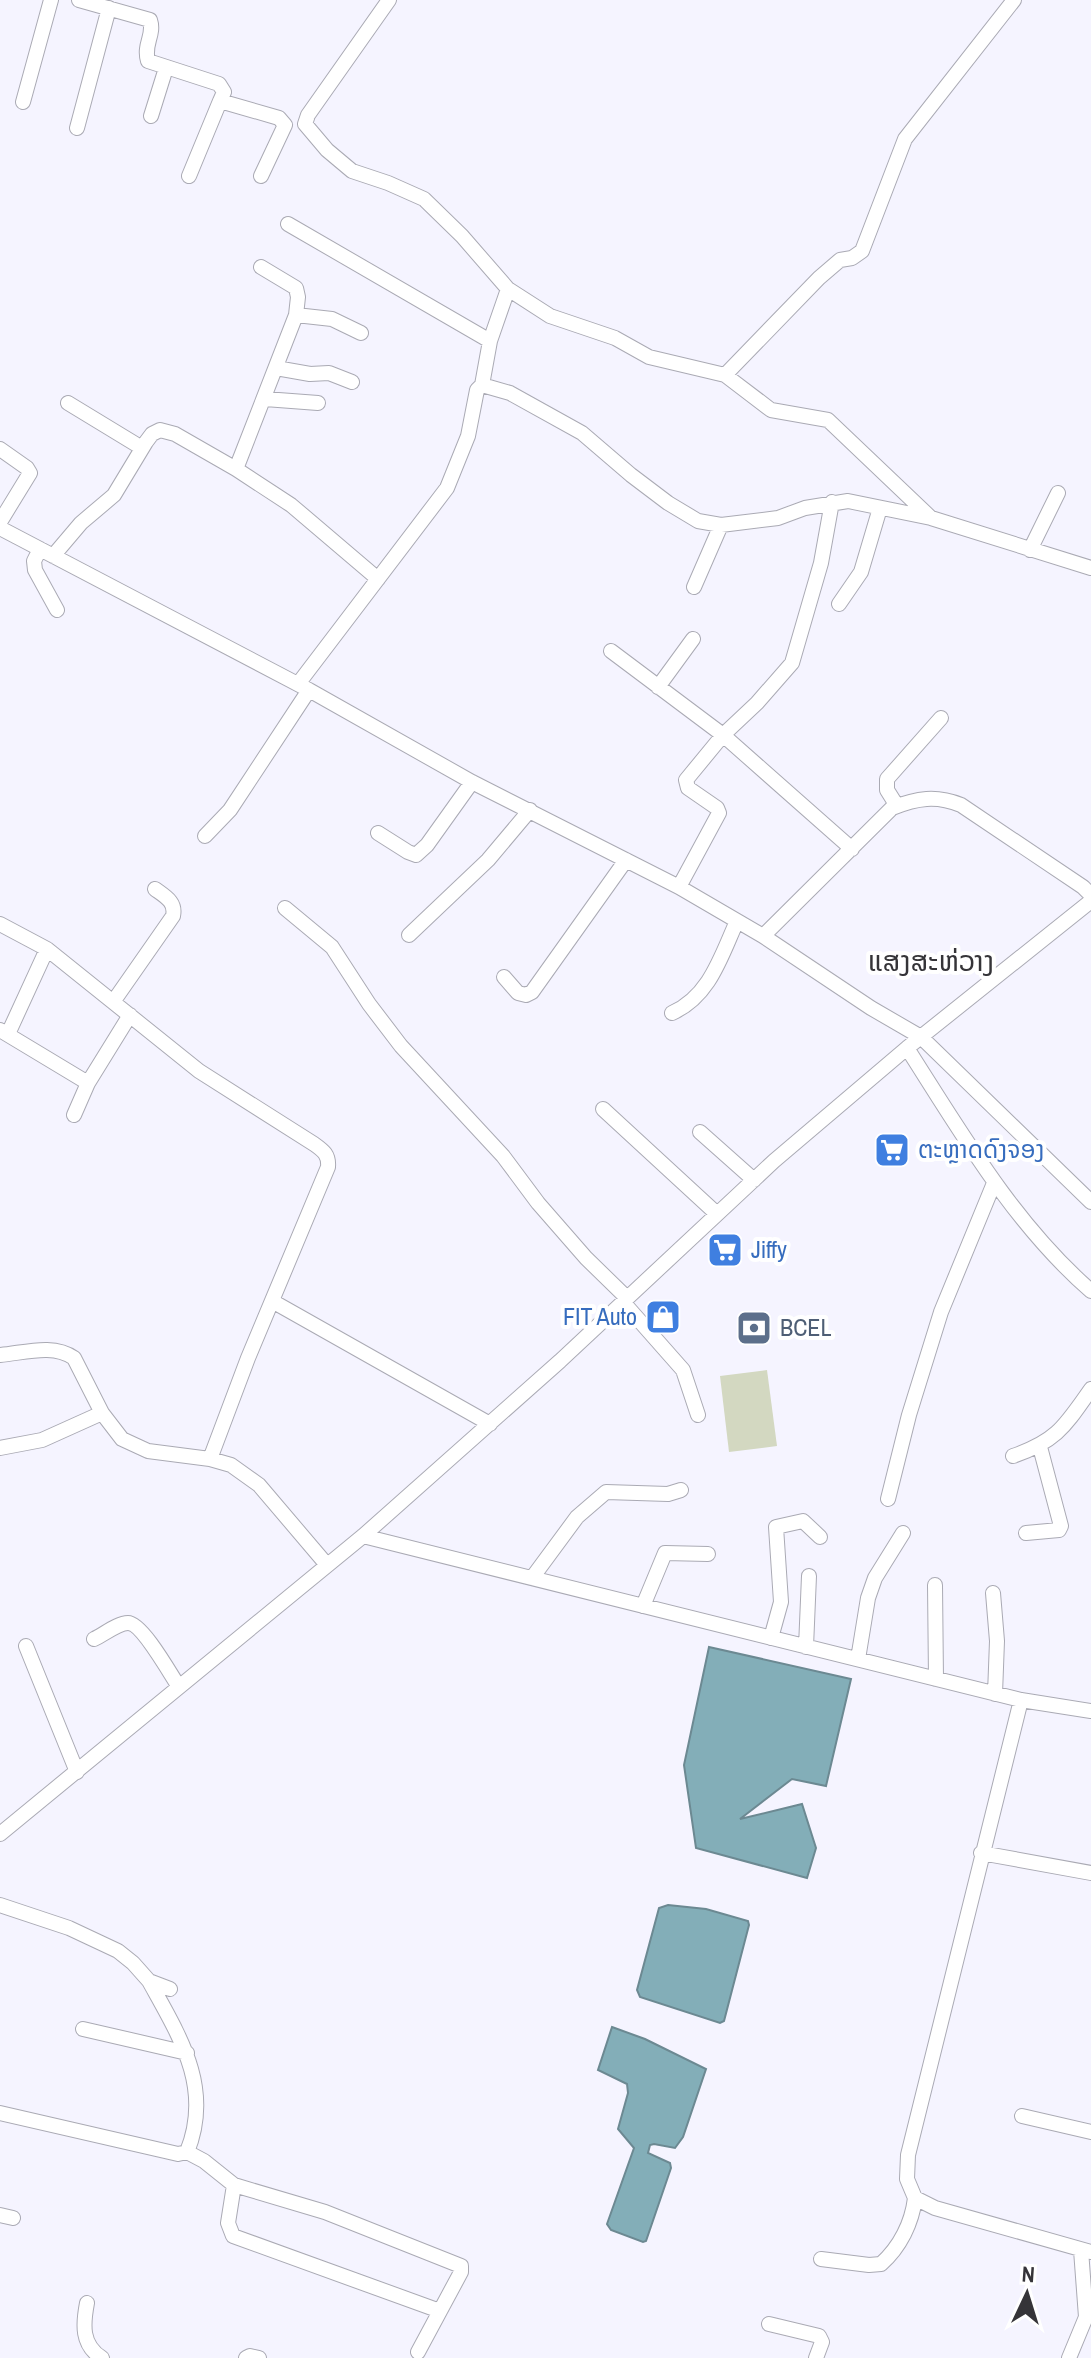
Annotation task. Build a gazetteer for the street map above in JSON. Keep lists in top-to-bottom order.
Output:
{
  "districts": ["ແສງສະຫ່ວາງ"],
  "places": {
    "supermarket": ["ຕະຫຼາດດົງຈອງ", "Jiffy"],
    "shop": ["FIT Auto"],
    "bank": ["BCEL"]
  },
  "north": "top"
}
